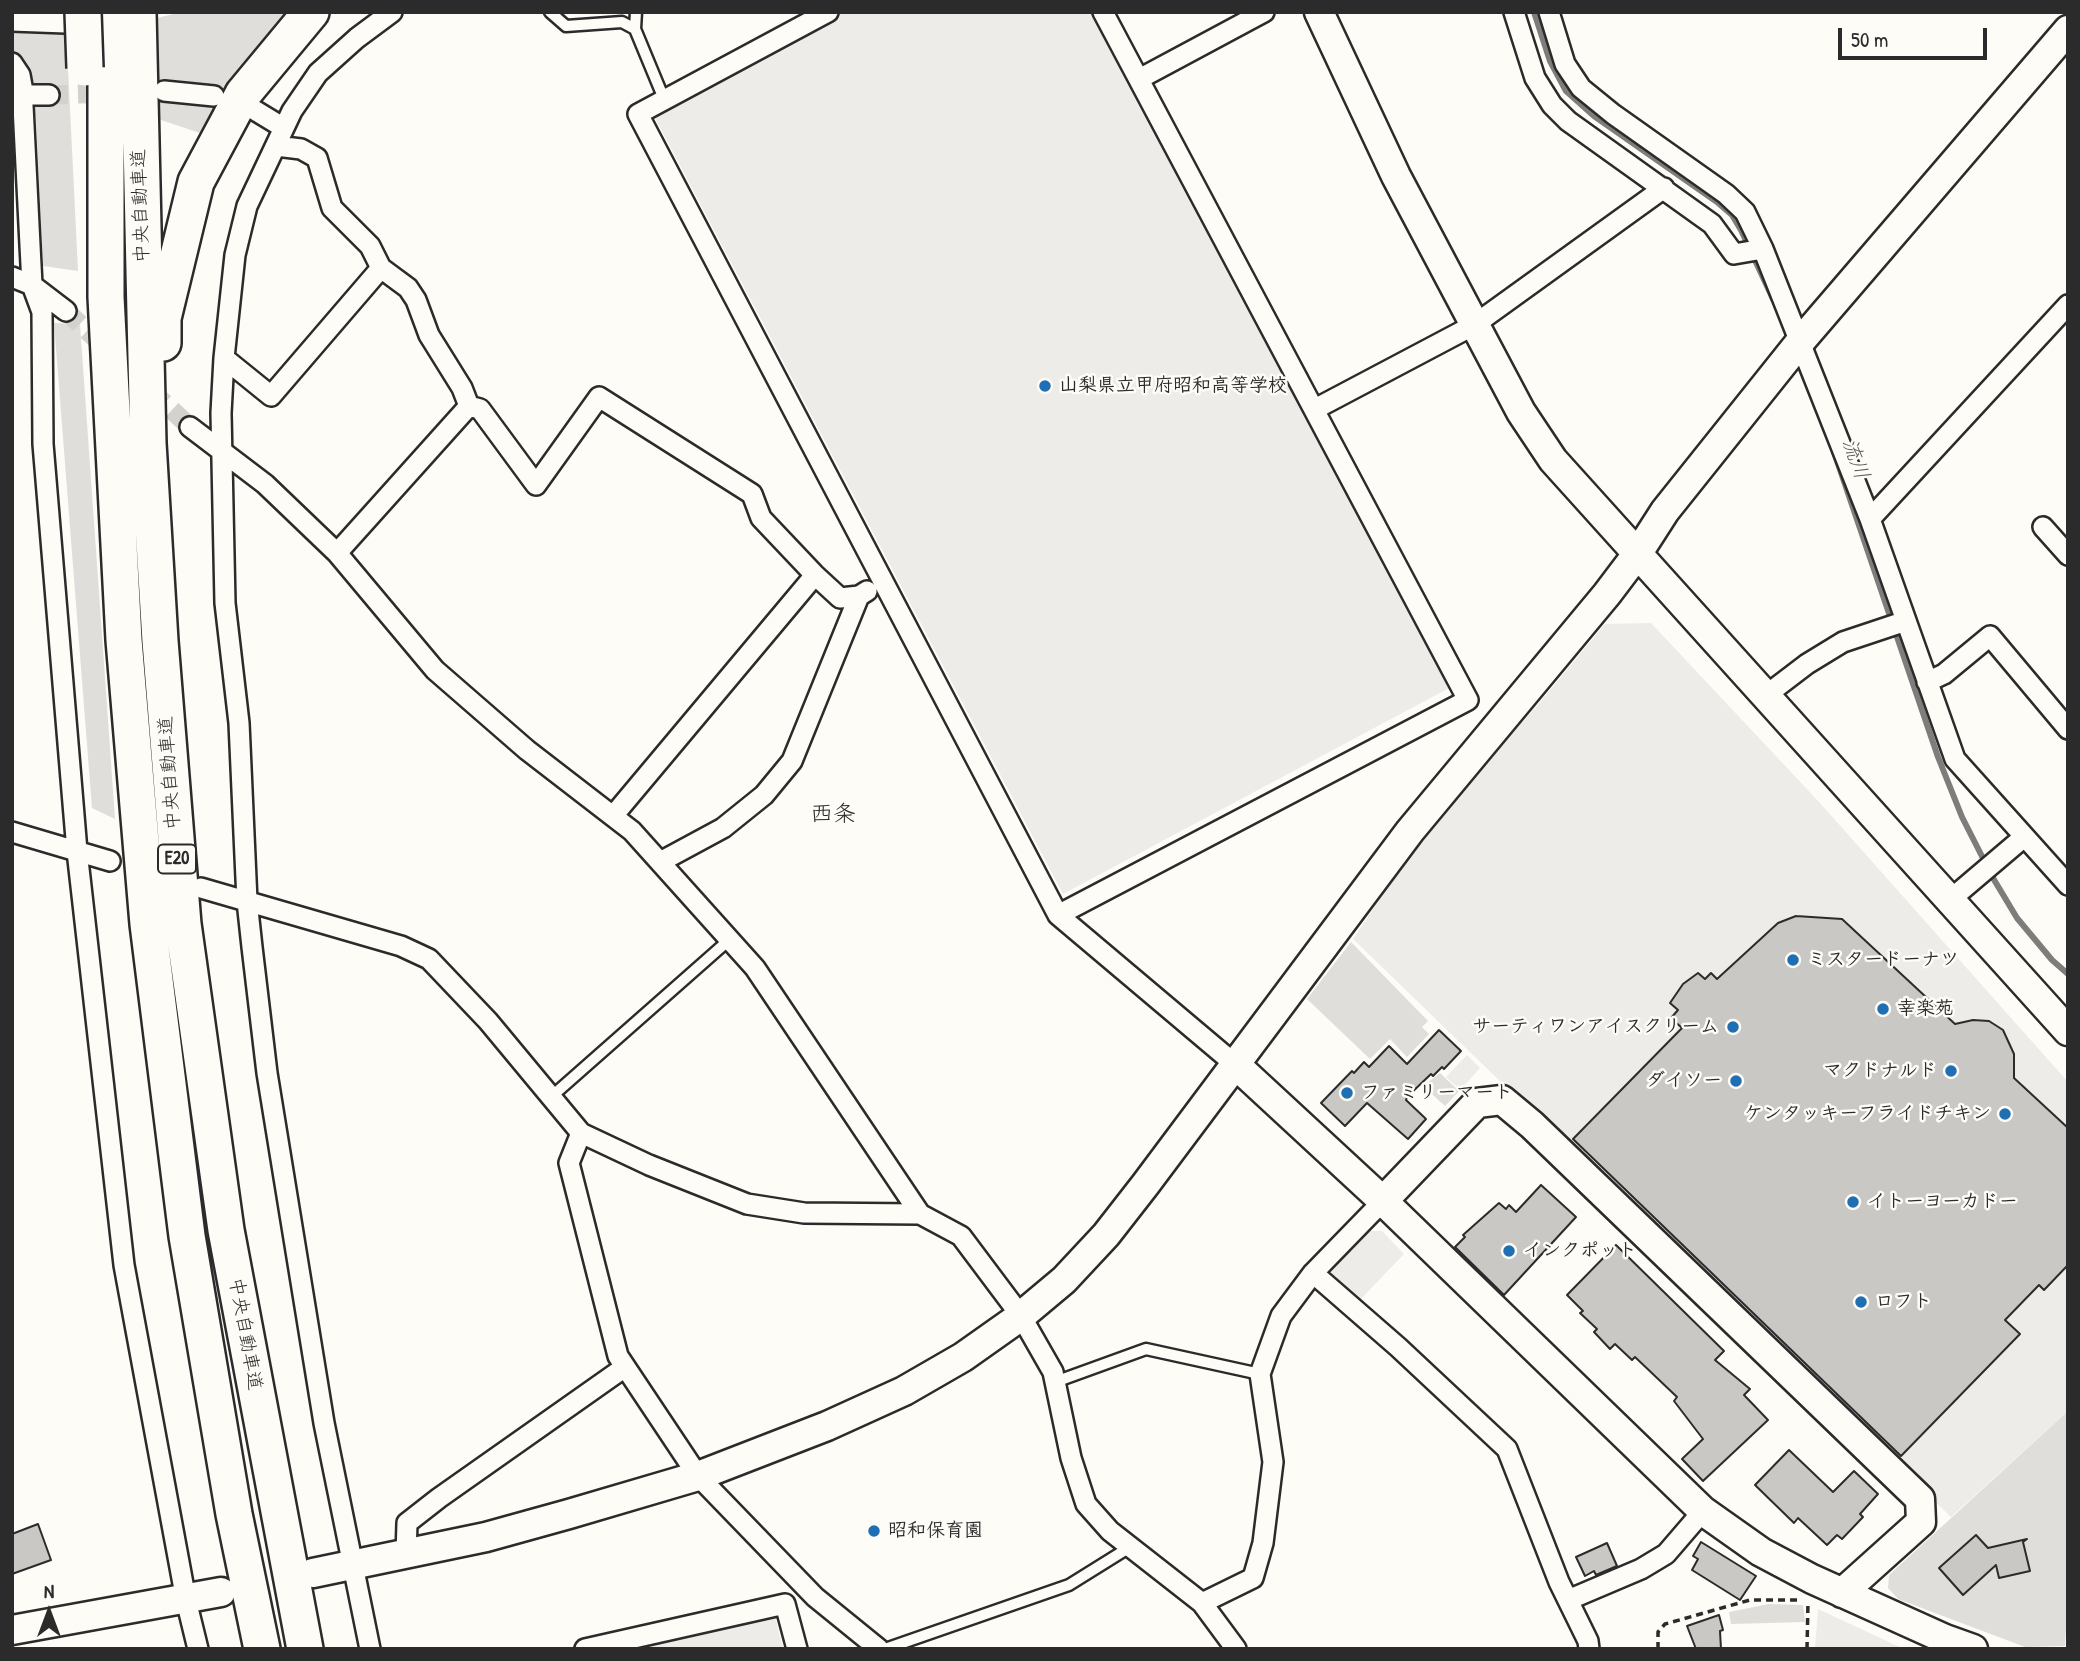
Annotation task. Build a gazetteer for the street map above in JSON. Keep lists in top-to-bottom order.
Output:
{
  "streets": {
    "highway": ["中央自動車道", "E20"]
  },
  "districts": ["西条"],
  "water": ["流川"],
  "places": [
    "山梨県立甲府昭和高等学校",
    "ミスタードーナツ",
    "幸楽苑",
    "サーティワンアイスクリーム",
    "マクドナルド",
    "ダイソー",
    "ファミリーマート",
    "ケンタッキーフライドチキン",
    "イトーヨーカドー",
    "インクポット",
    "ロフト",
    "昭和保育園"
  ],
  "scale_bar": "50 m",
  "north": "top"
}
